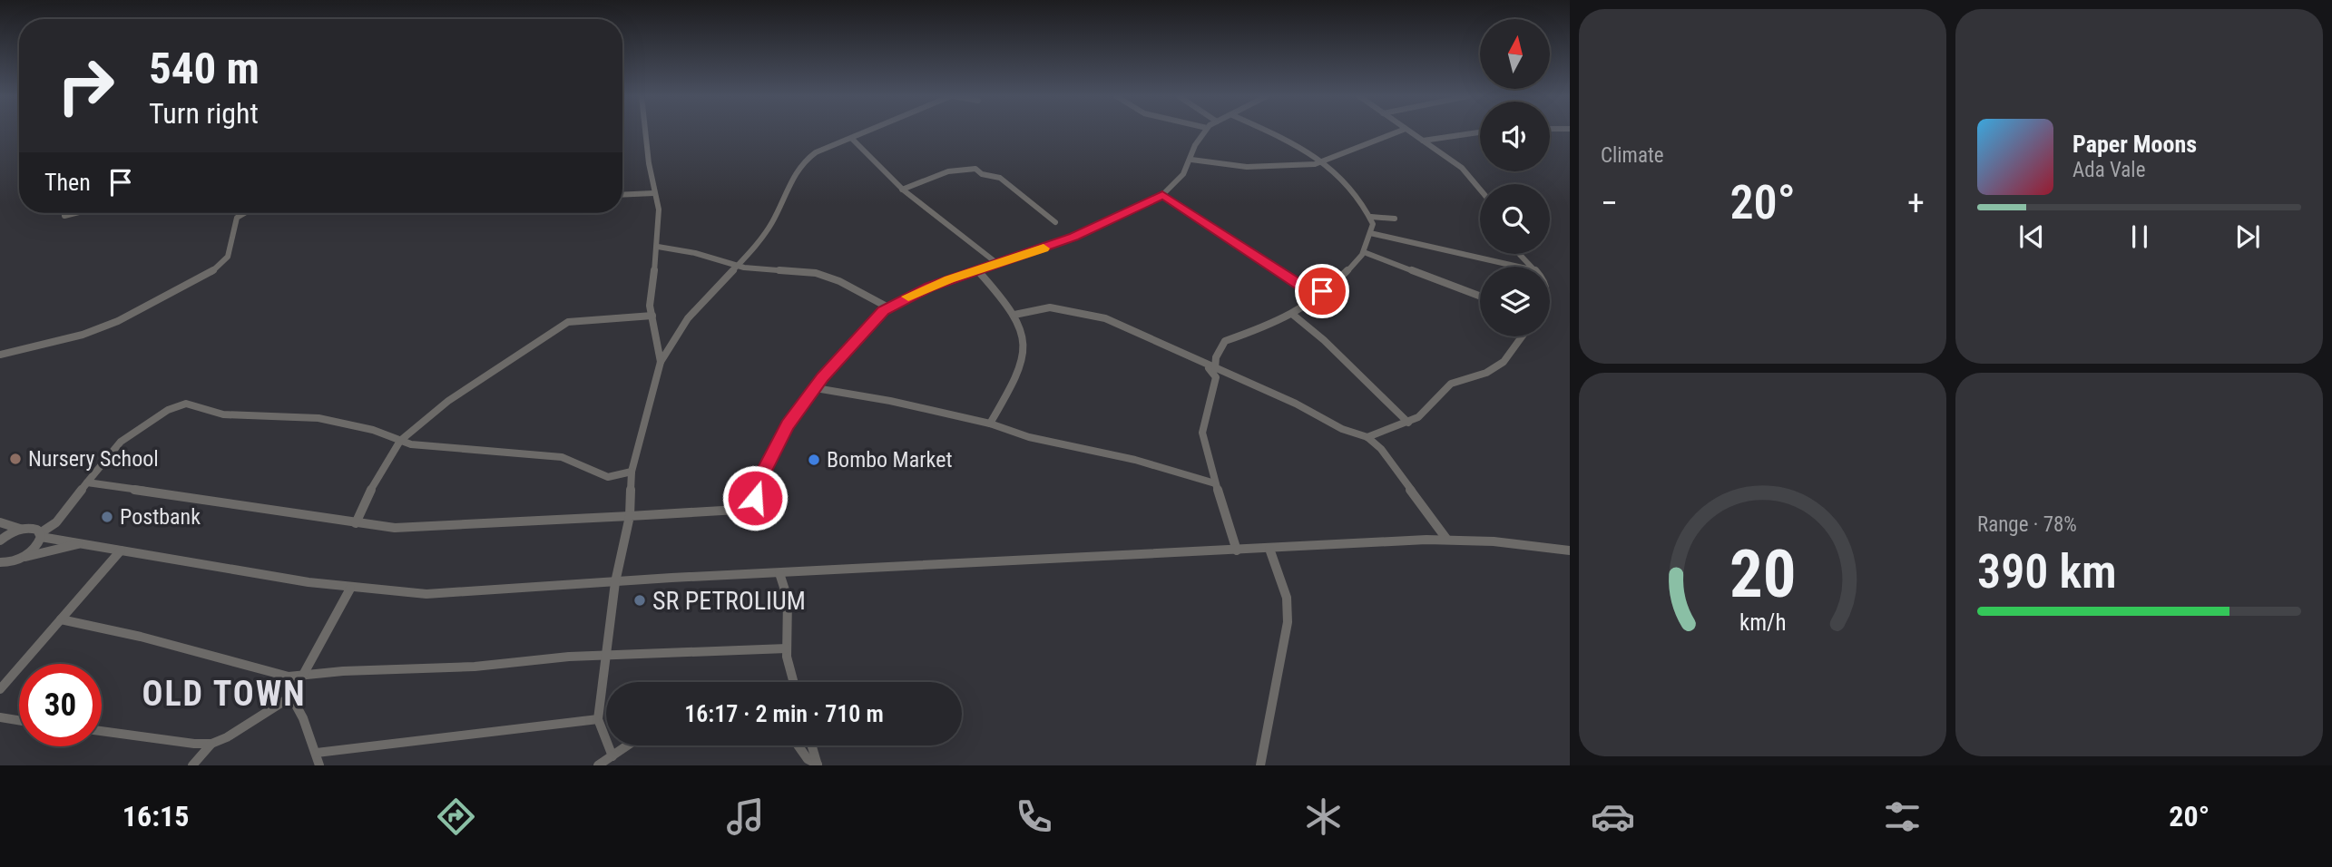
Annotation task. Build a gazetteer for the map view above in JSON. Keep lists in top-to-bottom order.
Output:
{
  "districts": ["OLD TOWN"],
  "places": [
    "Nursery School",
    "Bombo Market",
    "Postbank",
    "SR PETROLIUM"
  ],
  "north": "top",
  "page": {
    "tile": [
      "Climate",
      ["Range · 78%", "390 km"]
    ],
    "turn": ["540 m", "Turn right"],
    "song": ["Paper Moons", "Ada Vale"],
    "then": "Then",
    "heat": ["−", "20°", "+"],
    "limit": "30",
    "trip": "16:17 · 2 min · 710 m",
    "tabs": ["16:15", "20°"],
    "gauge": ["20", "km/h"]
  }
}
